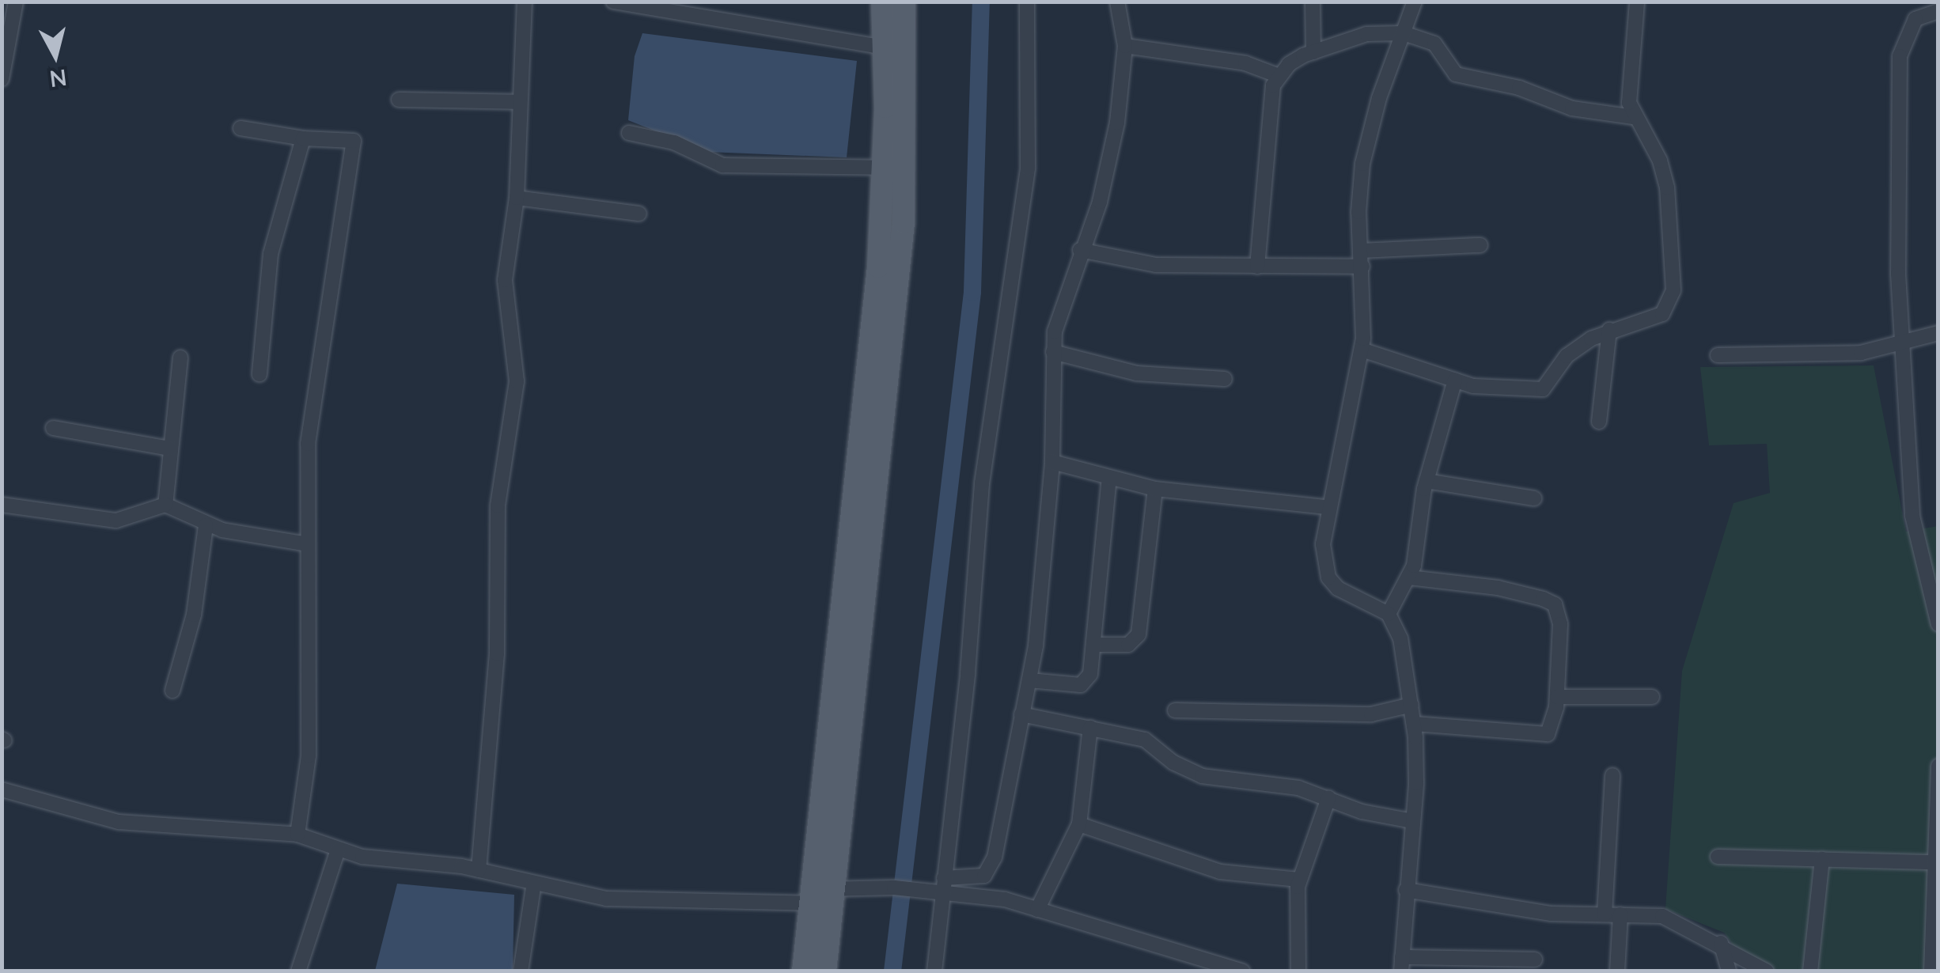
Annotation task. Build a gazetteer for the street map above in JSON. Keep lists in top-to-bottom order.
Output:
{
  "north": "bottom"
}
